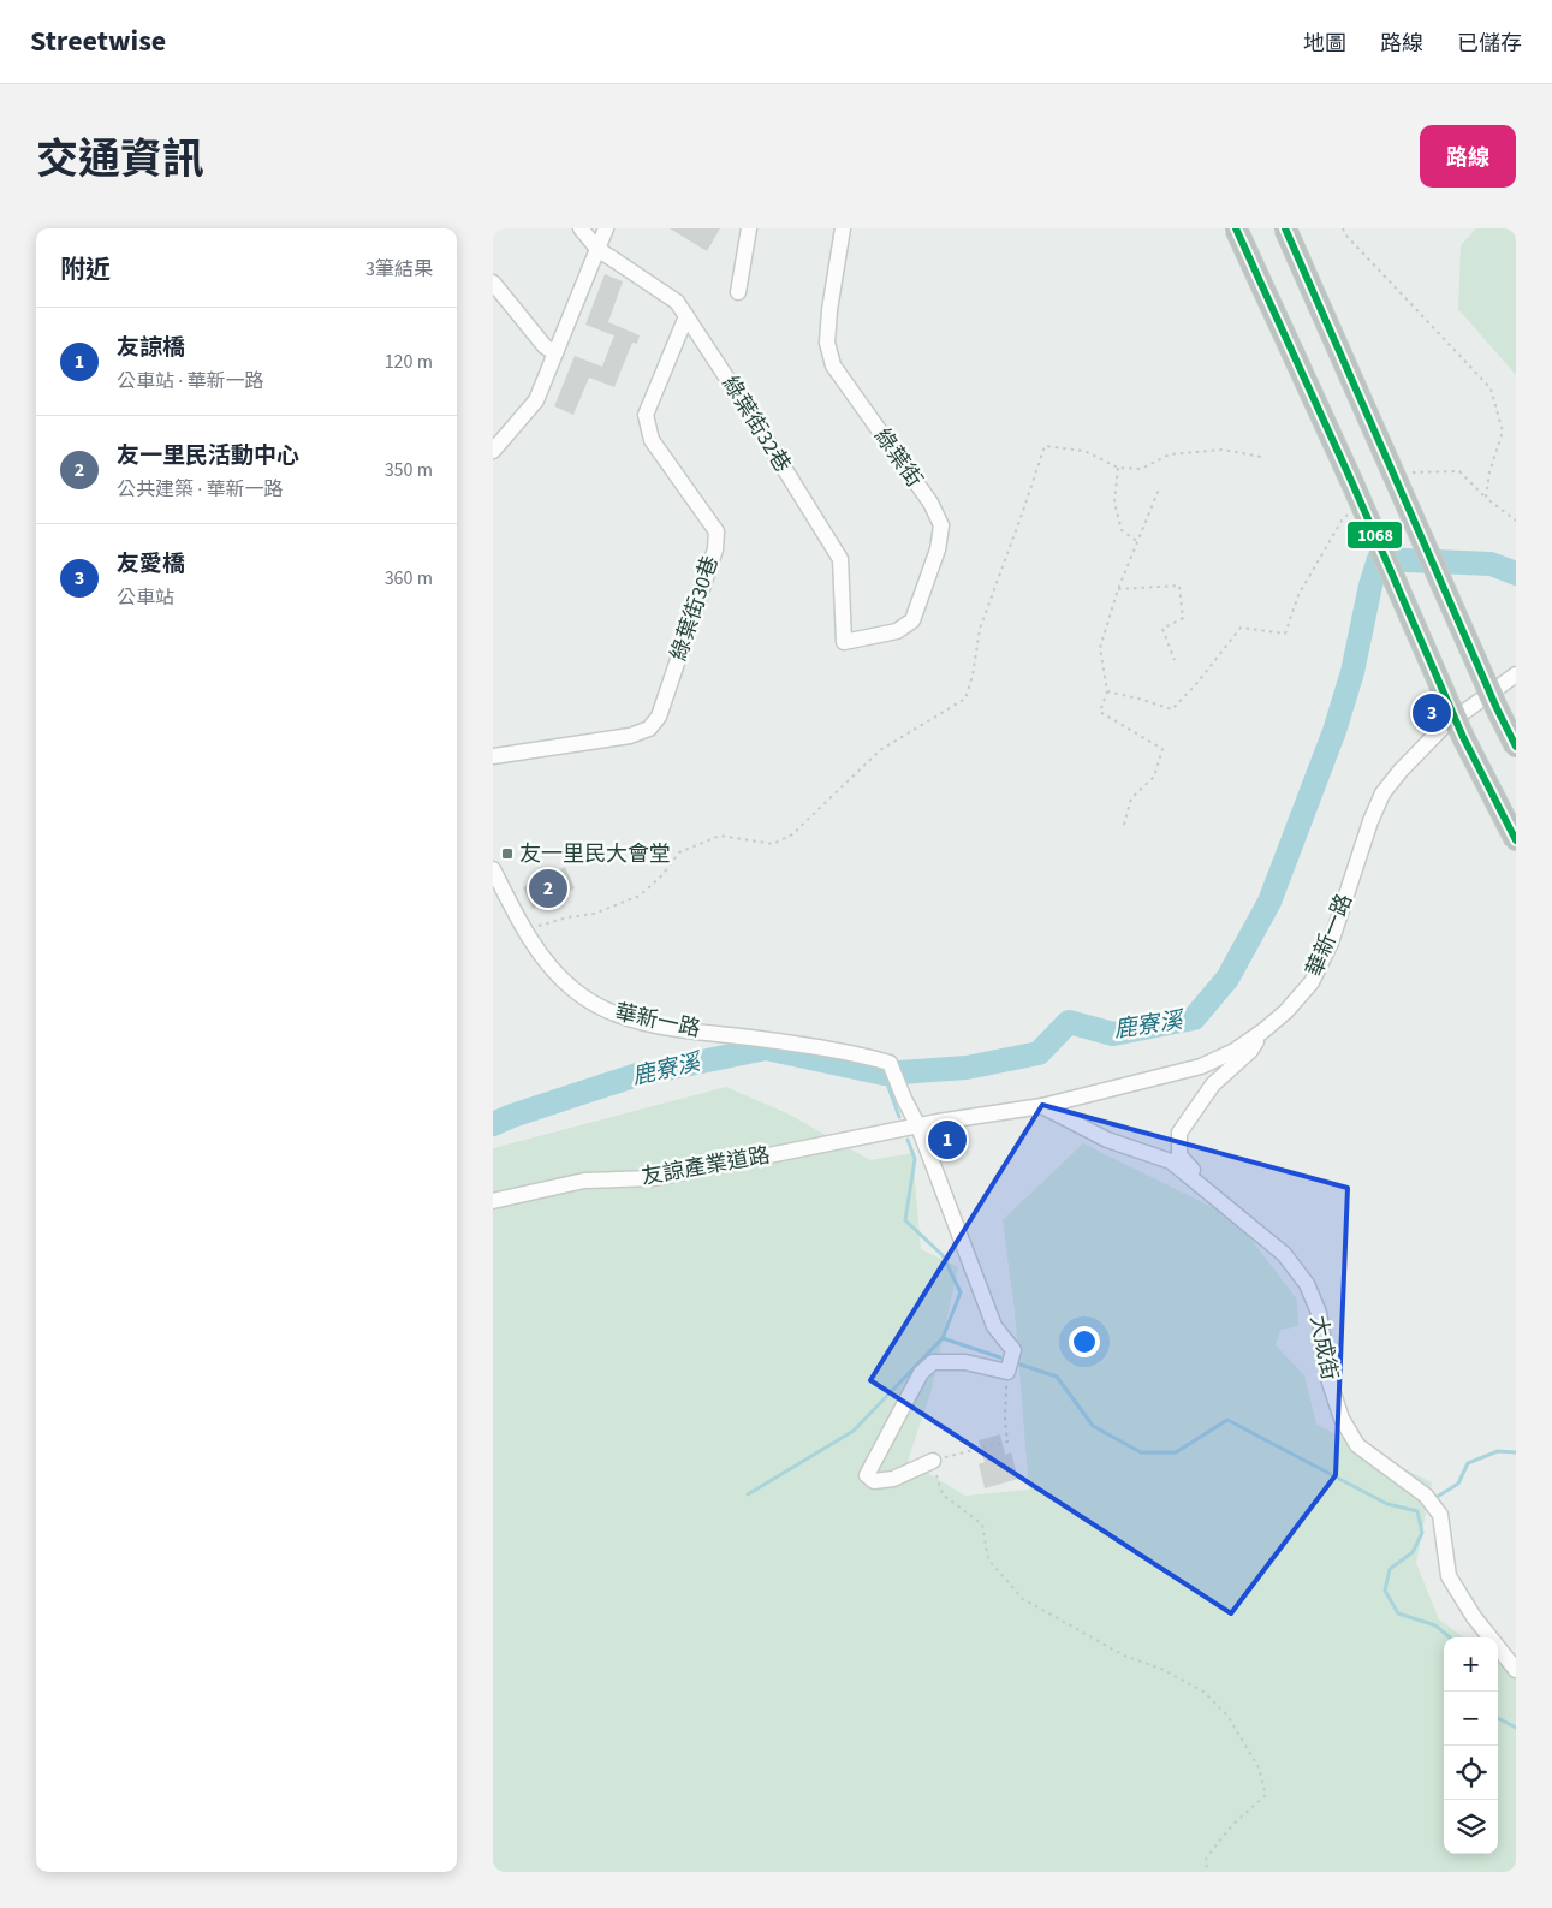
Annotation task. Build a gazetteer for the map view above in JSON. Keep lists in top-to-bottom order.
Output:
{
  "streets": {
    "street": [
      "綠葉街32巷",
      "綠葉街",
      "綠葉街30巷",
      "華新一路",
      "友諒產業道路",
      "大成街"
    ]
  },
  "crossings": [
    ["綠葉街32巷", "綠葉街"],
    ["綠葉街32巷", "綠葉街30巷"],
    ["華新一路", "友諒產業道路"],
    ["華新一路", "大成街"]
  ],
  "water": ["鹿寮溪"],
  "places": {
    "transit": ["友一里民大會堂"]
  },
  "lines": ["transit line 1068"],
  "page": {
    "header": "Streetwise",
    "nav": ["地圖", "路線", "已儲存"],
    "title": "交通資訊",
    "buttons": "路線",
    "heading": ["附近", "3筆結果"],
    "list": [
      {
        "mark": "1",
        "name": "友諒橋",
        "note": "公車站 · 華新一路",
        "value": "120 m"
      },
      {
        "mark": "2",
        "name": "友一里民活動中心",
        "note": "公共建築 · 華新一路",
        "value": "350 m"
      },
      {
        "mark": "3",
        "name": "友愛橋",
        "note": "公車站",
        "value": "360 m"
      }
    ],
    "pins": ["3", "2", "1"],
    "map_buttons": ["+", "−"]
  }
}
